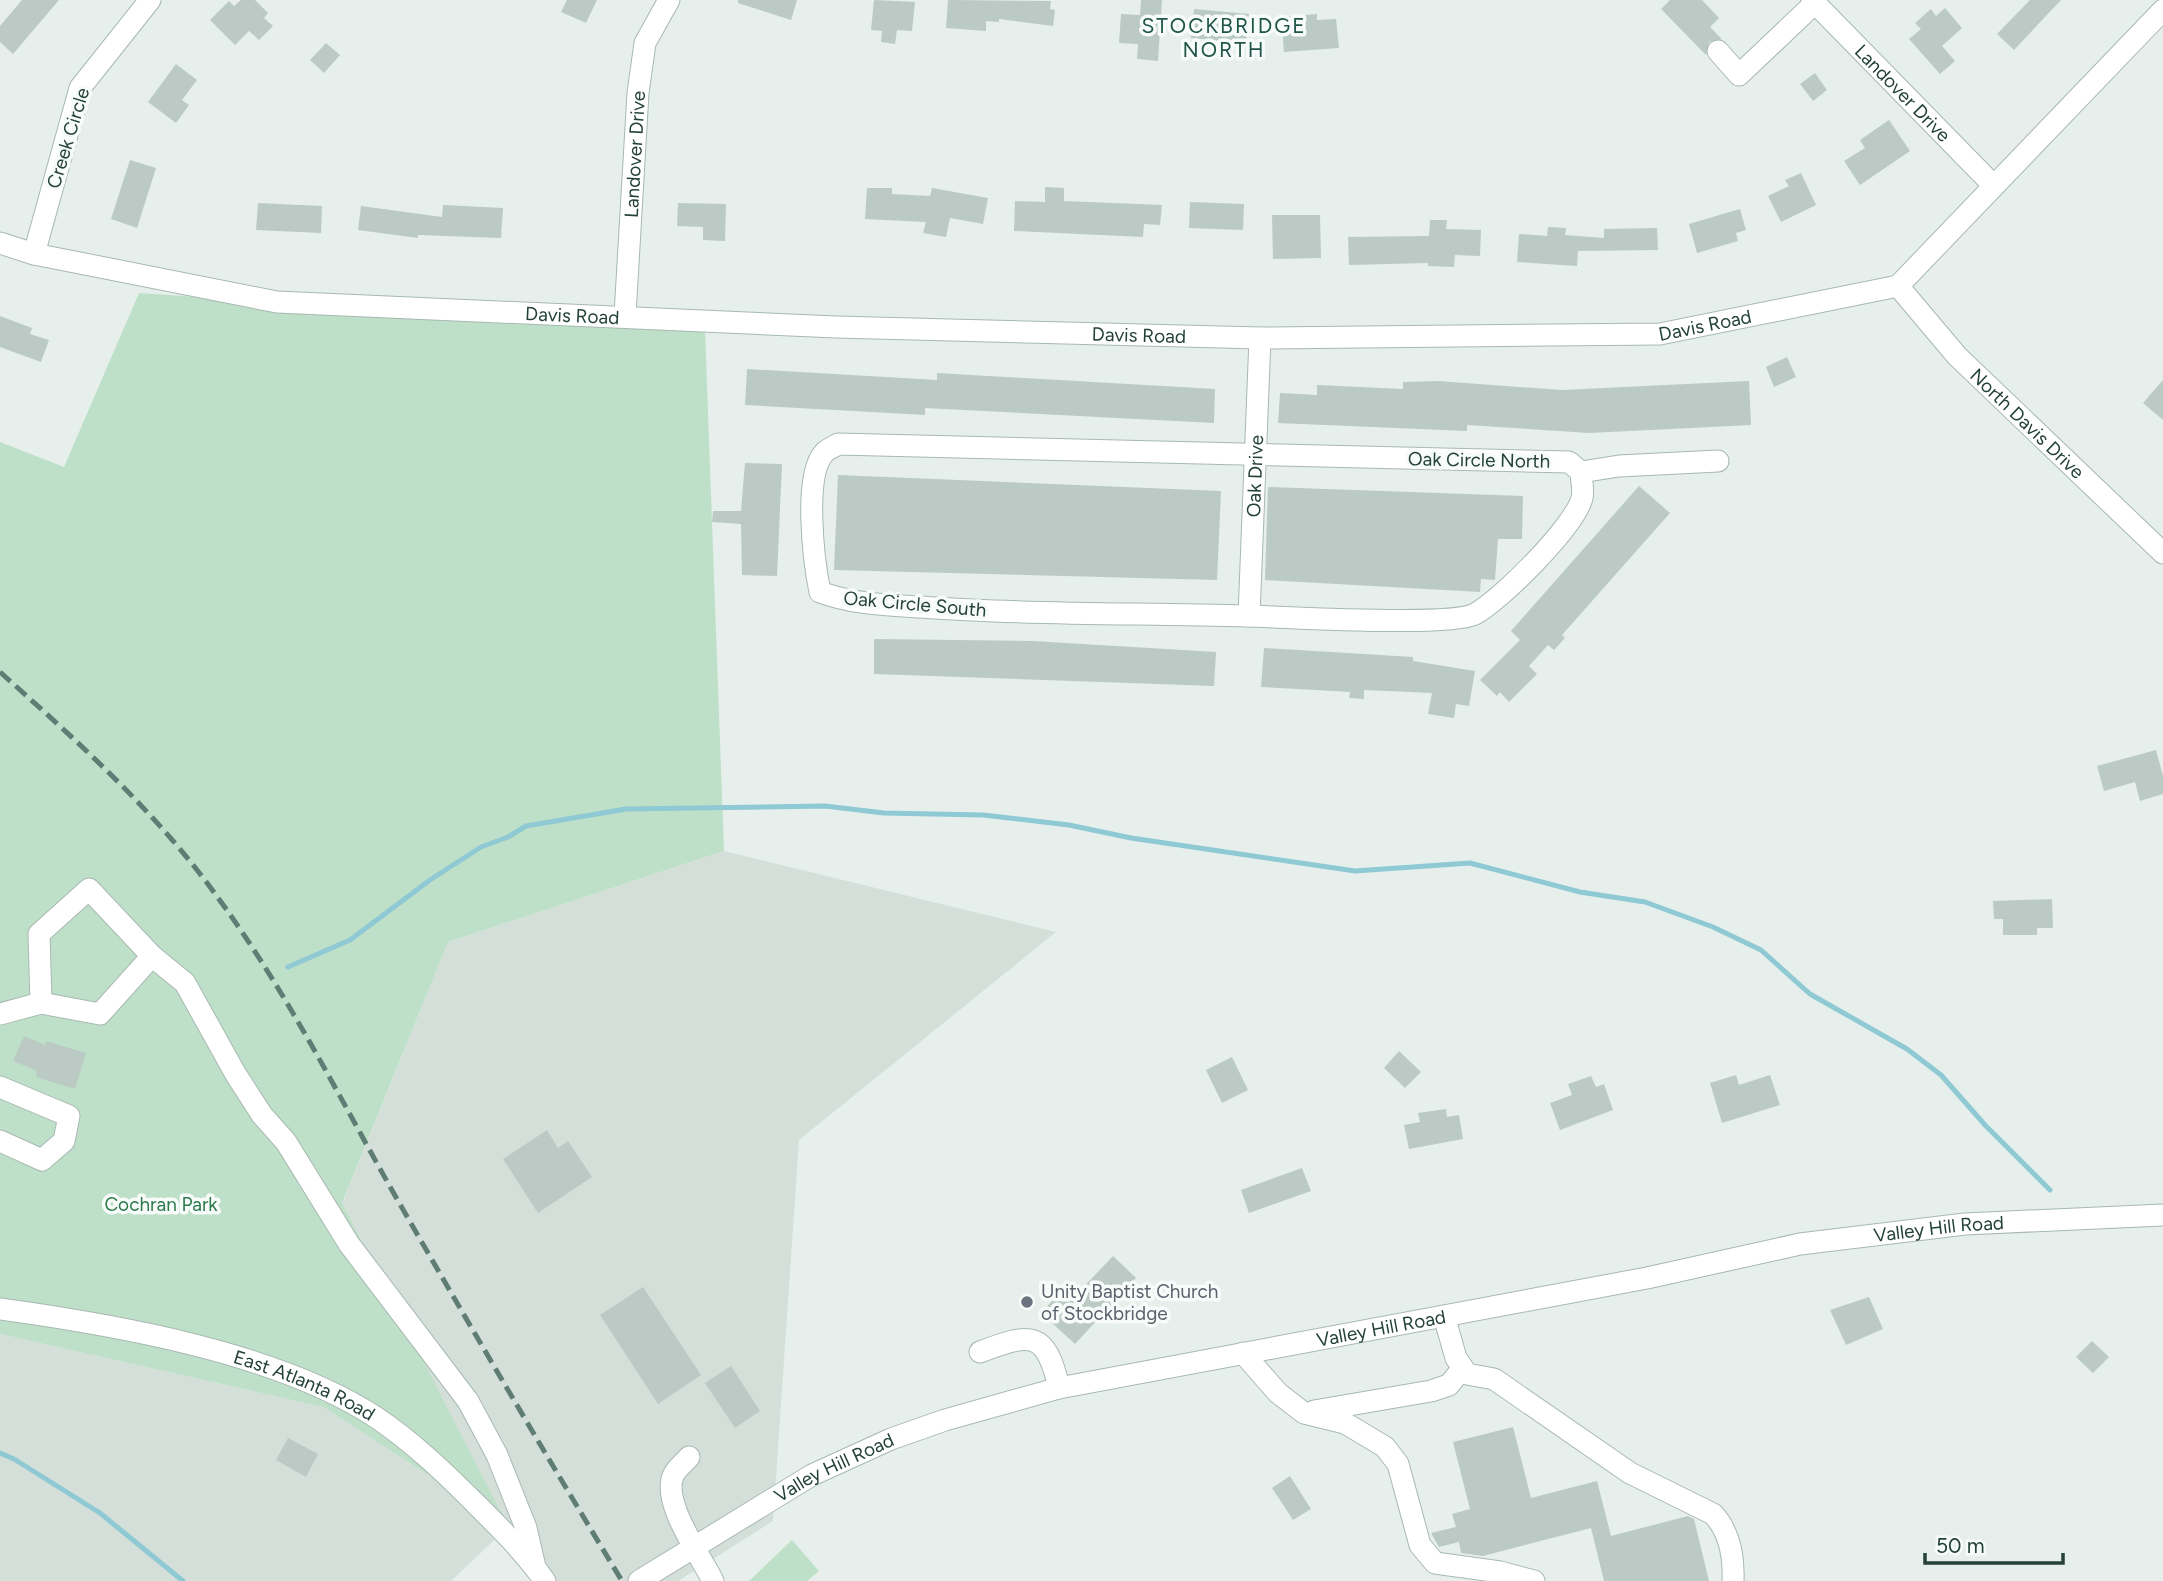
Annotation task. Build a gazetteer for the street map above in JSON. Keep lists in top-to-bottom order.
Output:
{
  "streets": {
    "street": [
      "Landover Drive",
      "Creek Circle",
      "Davis Road",
      "North Davis Drive",
      "Oak Circle North",
      "Oak Drive",
      "Oak Circle South",
      "Valley Hill Road",
      "East Atlanta Road"
    ]
  },
  "crossings": [
    ["Landover Drive", "Davis Road"],
    ["Creek Circle", "Davis Road"],
    ["Davis Road", "North Davis Drive"],
    ["Davis Road", "Oak Drive"],
    ["Oak Circle North", "Oak Drive"],
    ["Oak Circle North", "Oak Circle South"],
    ["Oak Drive", "Oak Circle South"]
  ],
  "districts": ["STOCKBRIDGE NORTH"],
  "parks": ["Cochran Park"],
  "places": ["Unity Baptist Church of Stockbridge"],
  "scale_bar": "50 m"
}
